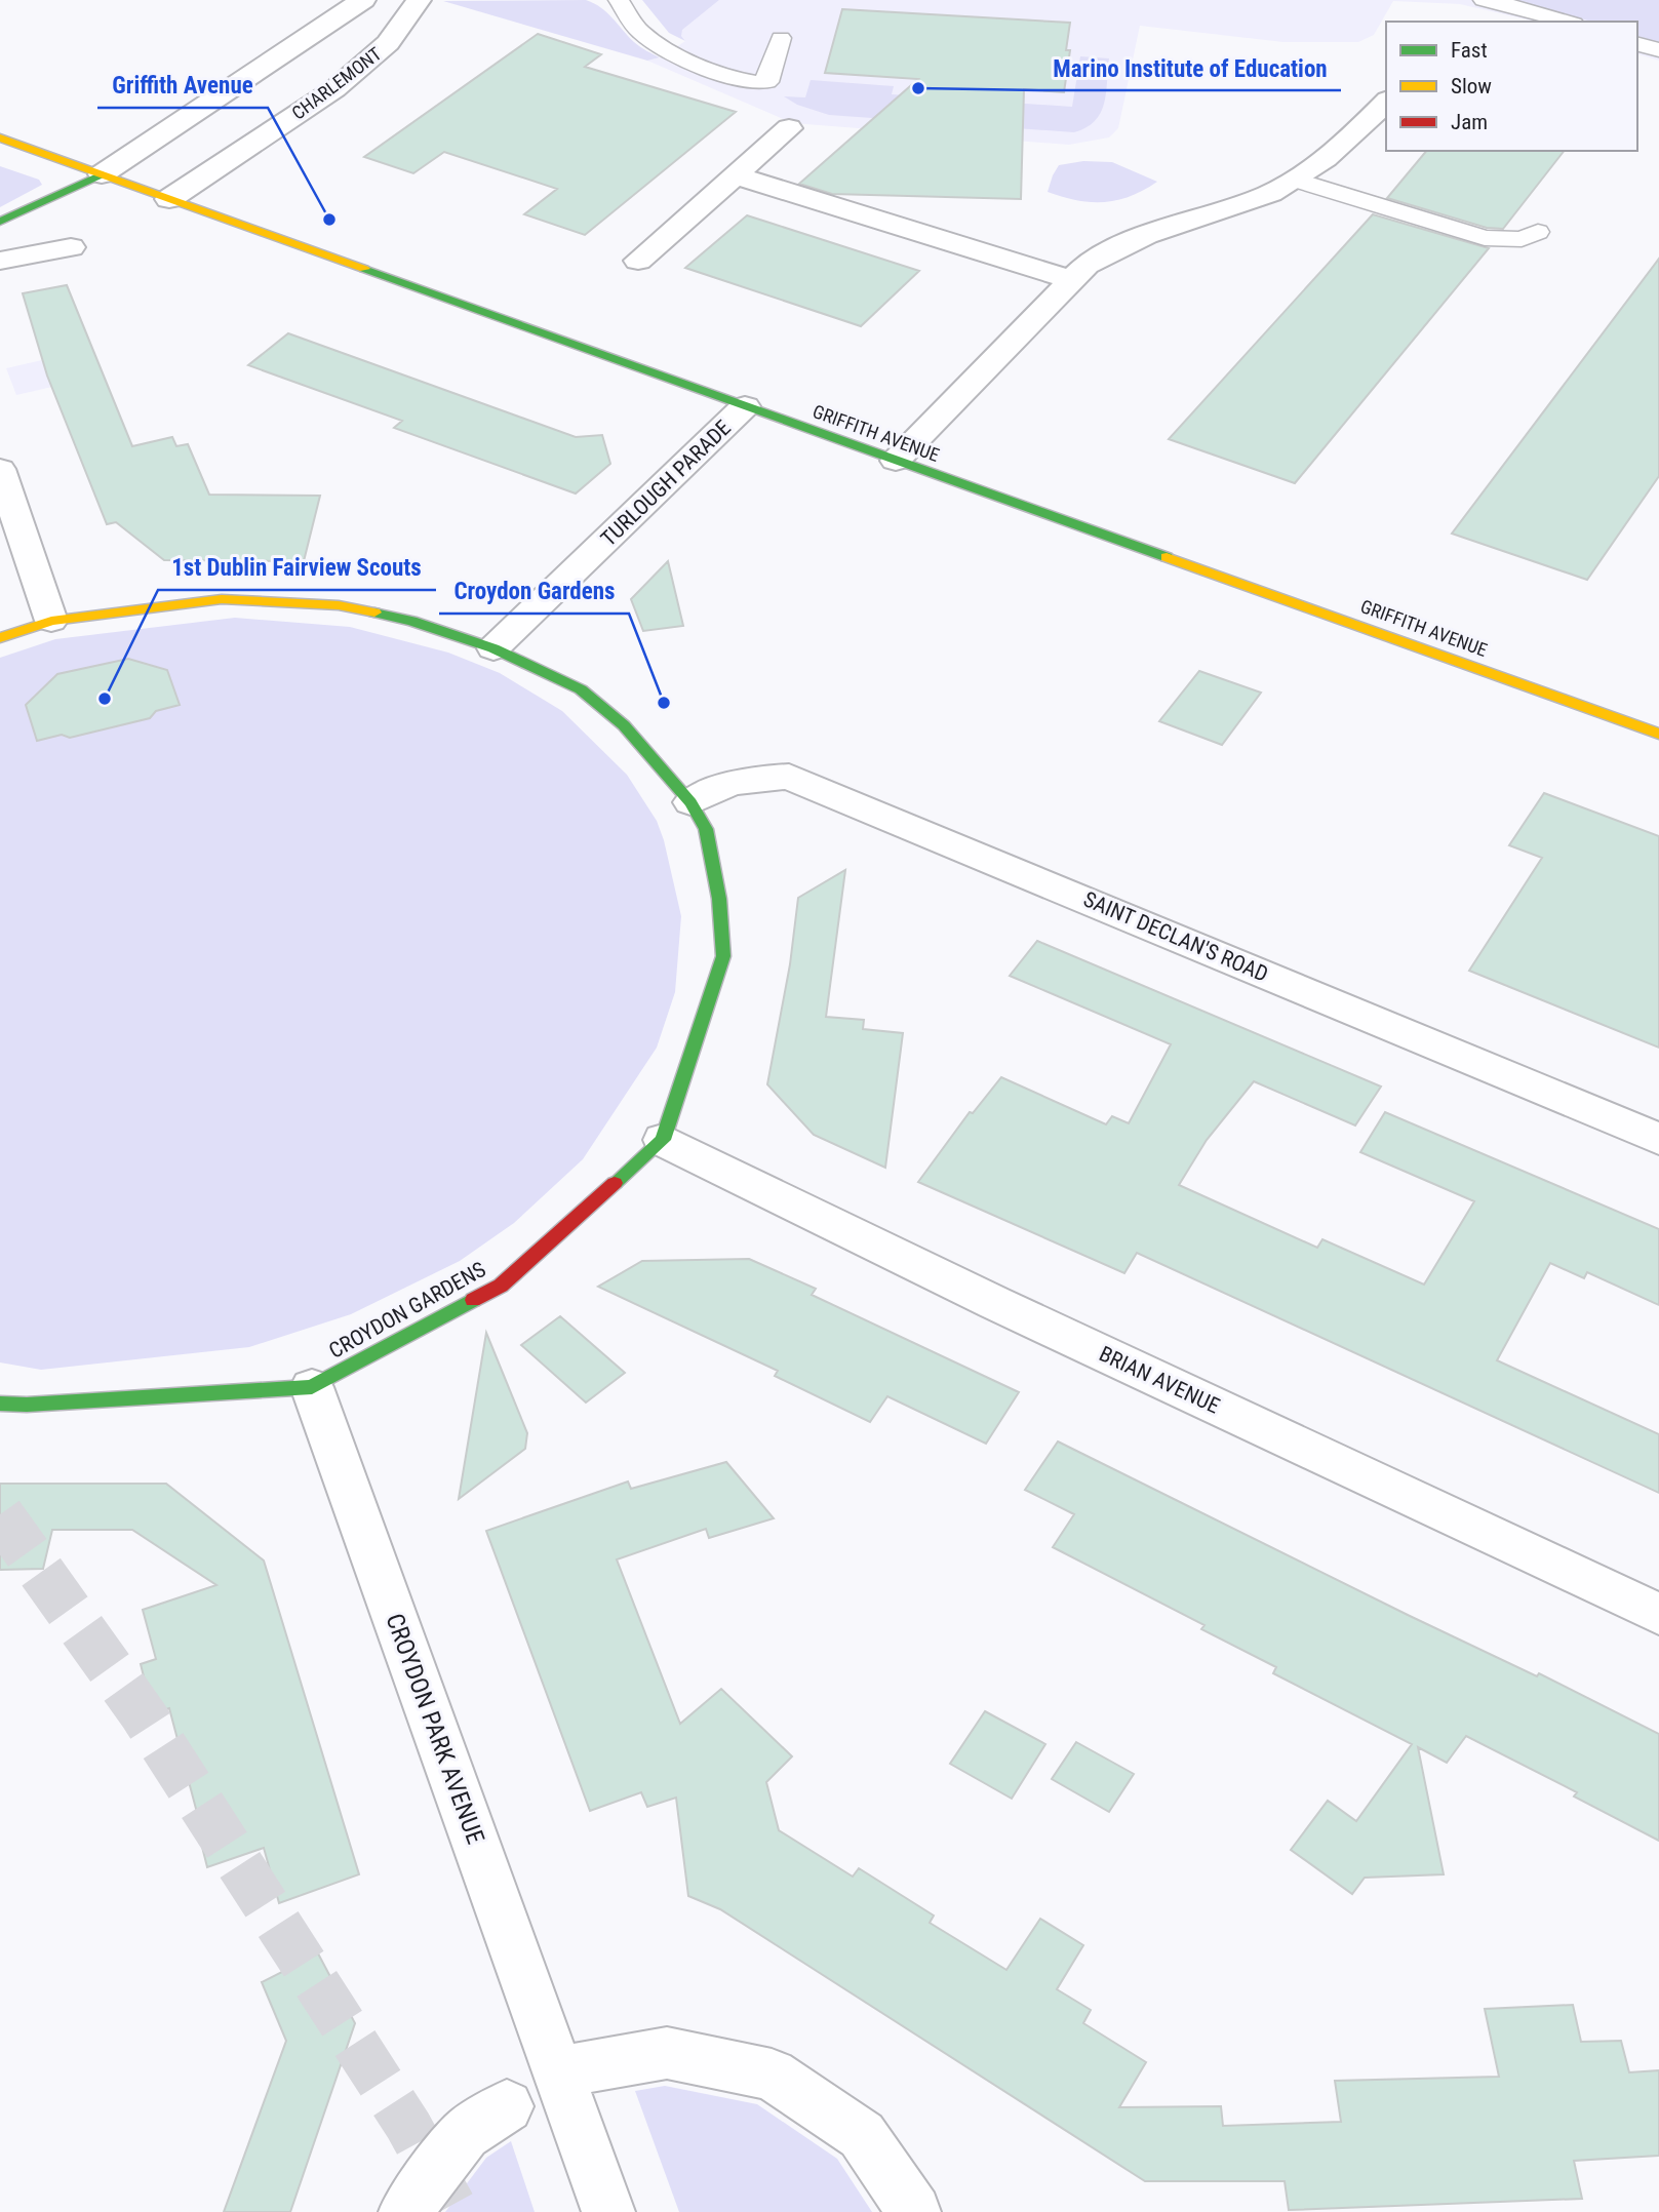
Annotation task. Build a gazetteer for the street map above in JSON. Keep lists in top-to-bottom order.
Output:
{
  "streets": {
    "main road": ["GRIFFITH AVENUE", "CROYDON GARDENS"],
    "street": [
      "CHARLEMONT",
      "TURLOUGH PARADE",
      "SAINT DECLAN'S ROAD",
      "BRIAN AVENUE",
      "CROYDON PARK AVENUE"
    ]
  },
  "crossings": [
    ["CHARLEMONT", "GRIFFITH AVENUE"],
    ["GRIFFITH AVENUE", "TURLOUGH PARADE"],
    ["TURLOUGH PARADE", "CROYDON GARDENS"],
    ["SAINT DECLAN'S ROAD", "CROYDON GARDENS"],
    ["CROYDON GARDENS", "BRIAN AVENUE"],
    ["CROYDON GARDENS", "CROYDON PARK AVENUE"]
  ],
  "places": [
    "Marino Institute of Education",
    "Griffith Avenue",
    "1st Dublin Fairview Scouts",
    "Croydon Gardens"
  ],
  "legend": ["Fast", "Slow", "Jam"]
}
